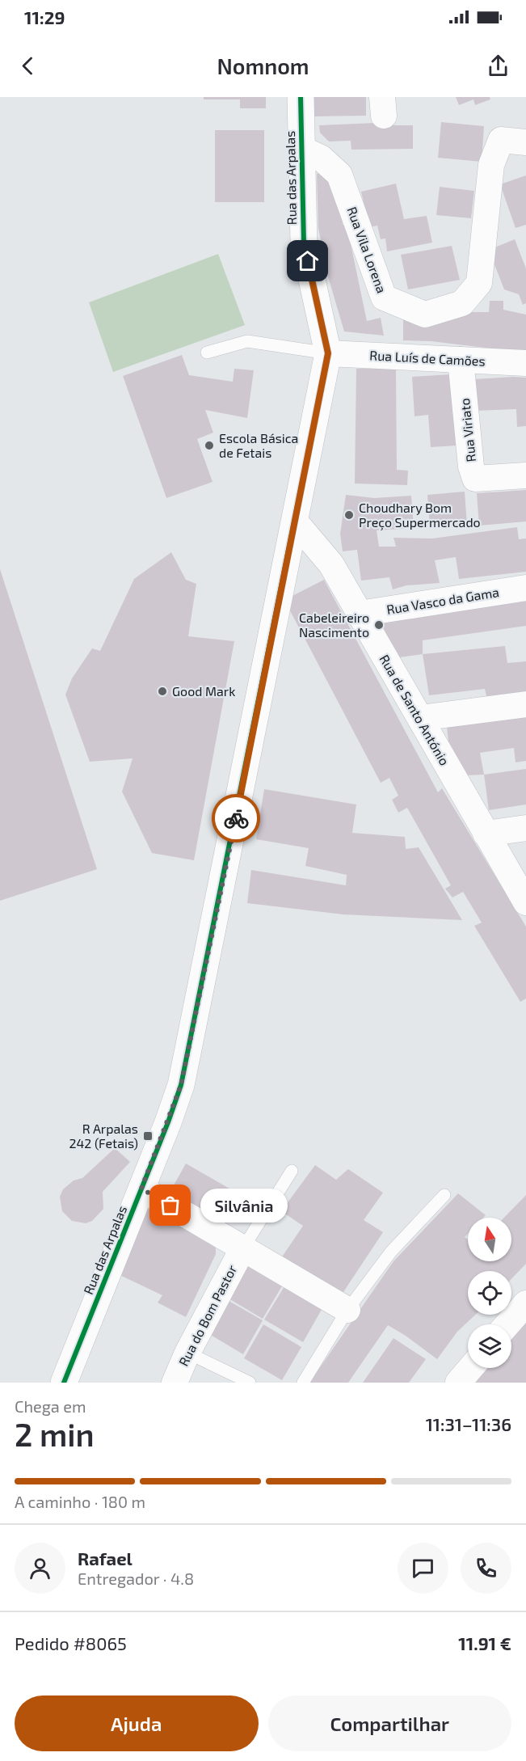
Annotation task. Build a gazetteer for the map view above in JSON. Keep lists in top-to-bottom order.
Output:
{
  "streets": {
    "street": [
      "Rua das Arpalas",
      "Rua Vila Lorena",
      "Rua Luís de Camões",
      "Rua Viriato",
      "Rua Vasco da Gama",
      "Rua de Santo António",
      "Rua do Bom Pastor"
    ]
  },
  "crossings": [
    ["Rua das Arpalas", "Rua Vila Lorena"],
    ["Rua das Arpalas", "Rua Luís de Camões"],
    ["Rua das Arpalas", "Rua de Santo António"],
    ["Rua Luís de Camões", "Rua Viriato"],
    ["Rua Vasco da Gama", "Rua de Santo António"]
  ],
  "places": {
    "other": [
      "Escola Básica de Fetais",
      "Choudhary Bom Preço Supermercado",
      "Cabeleireiro Nascimento",
      "Good Mark",
      "Silvânia"
    ],
    "transit": ["R Arpalas 242 (Fetais)"]
  },
  "north": "top",
  "page": {
    "status": "11:29",
    "header": "Nomnom",
    "bubble": "Silvânia",
    "heading": ["2 min", "Chega em", "11:31–11:36"],
    "panel": [
      "Rafael",
      "Entregador · 4.8",
      "Pedido #8065",
      "11.91 €"
    ],
    "bar": "A caminho · 180 m",
    "buttons": ["Ajuda", "Compartilhar"]
  }
}
